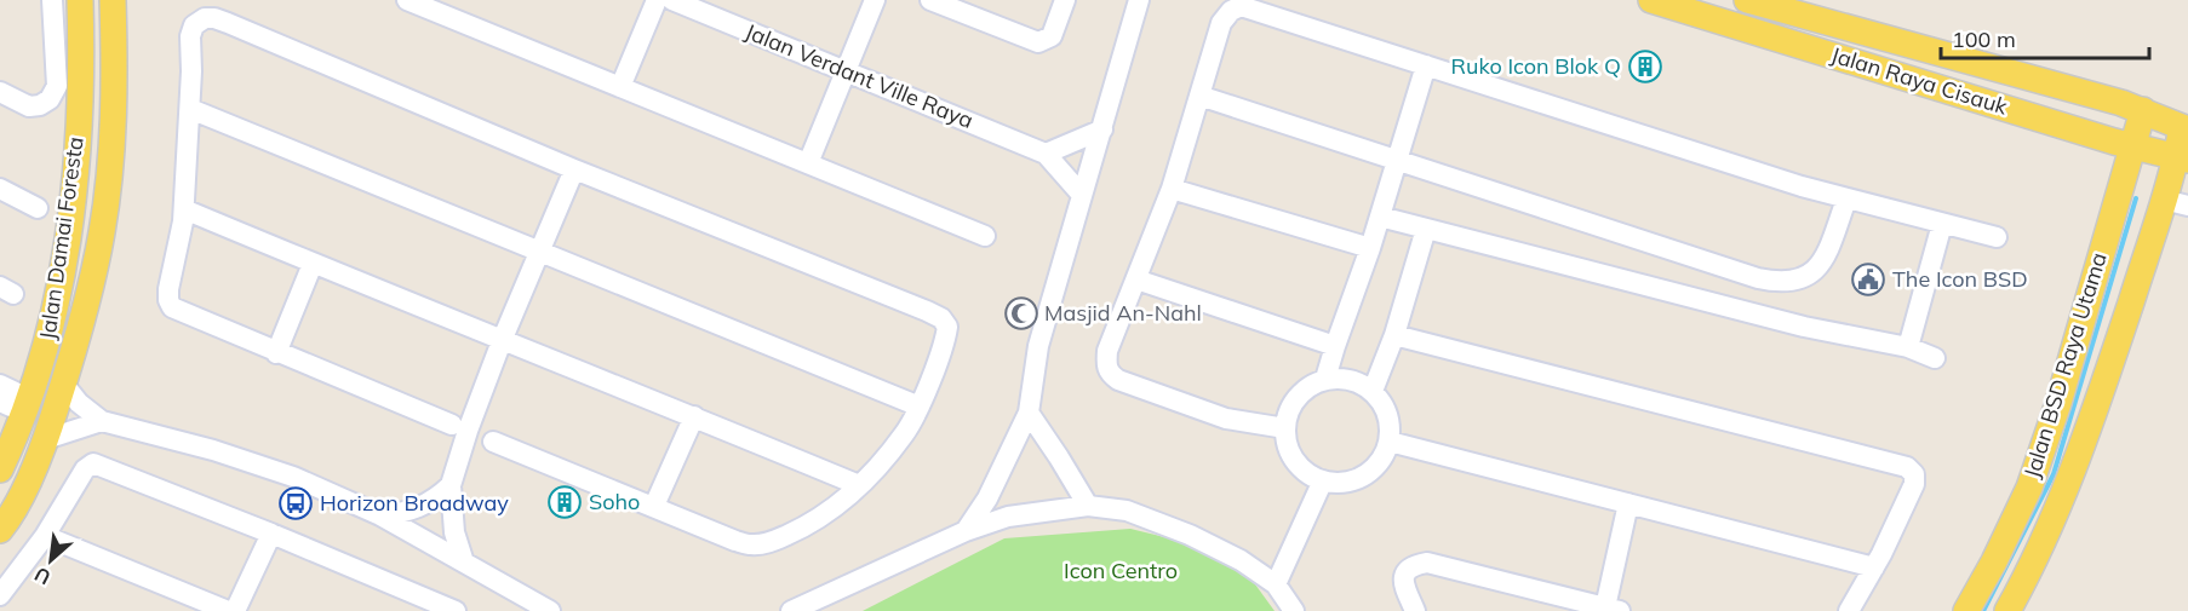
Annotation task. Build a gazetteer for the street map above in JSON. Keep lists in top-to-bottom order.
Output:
{
  "streets": {
    "main road": ["Jalan Raya Cisauk", "Jalan Damai Foresta", "Jalan BSD Raya Utama"],
    "street": ["Jalan Verdant Ville Raya"]
  },
  "crossings": [
    ["Jalan Raya Cisauk", "Jalan BSD Raya Utama"]
  ],
  "parks": ["Icon Centro"],
  "places": {
    "building": ["Ruko Icon Blok Q", "Soho"],
    "public building": ["The Icon BSD"],
    "mosque": ["Masjid An-Nahl"],
    "bus stop": ["Horizon Broadway"]
  },
  "scale_bar": "100 m",
  "north": "bottom left"
}
